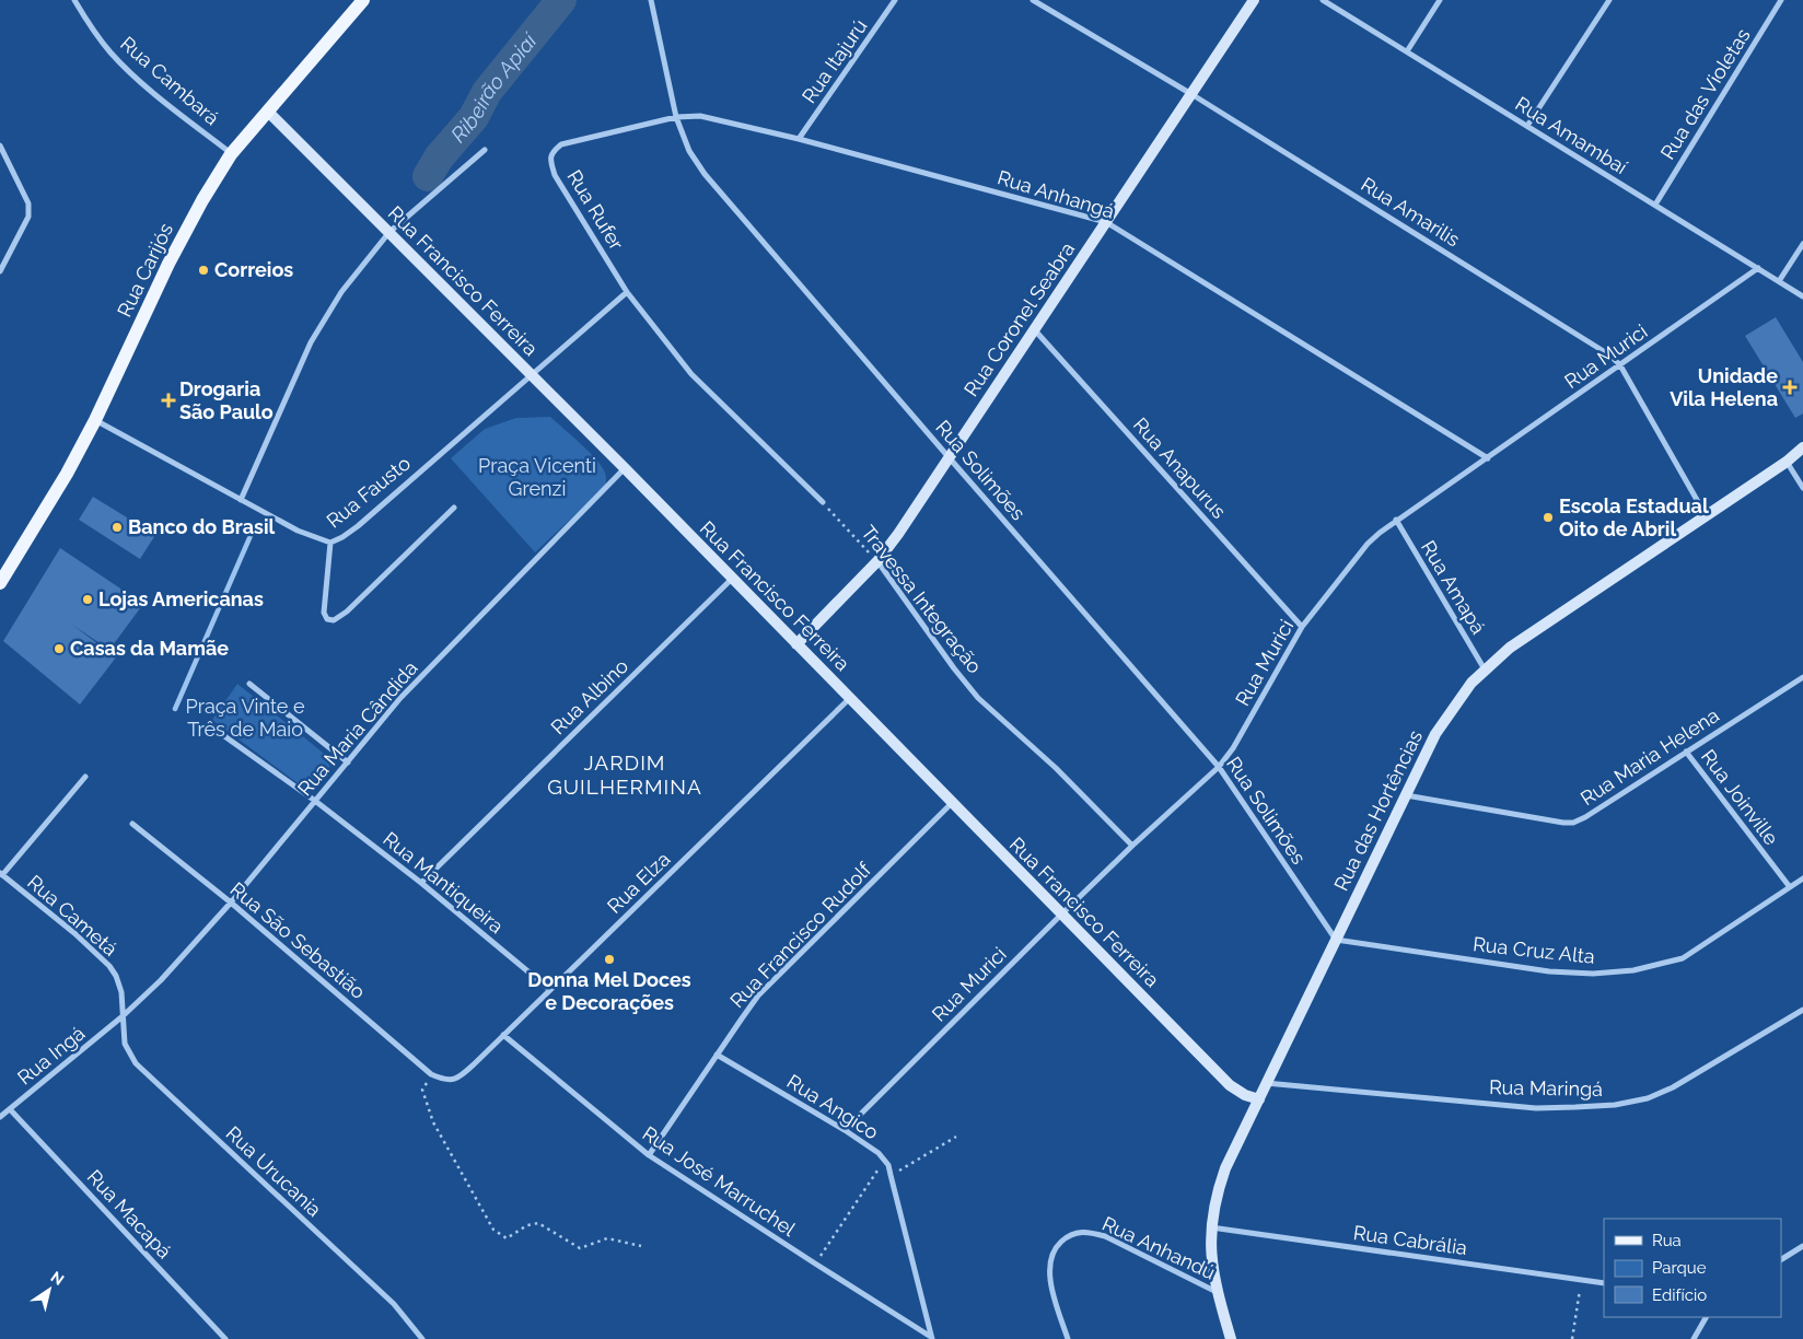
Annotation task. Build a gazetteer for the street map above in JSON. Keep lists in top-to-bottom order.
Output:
{
  "streets": {
    "main road": ["Rua Carijós"],
    "street": [
      "Rua Itajurú",
      "Rua Cambará",
      "Rua das Violetas",
      "Rua Amambaí",
      "Rua Anhangá",
      "Rua Rufer",
      "Rua Amarilis",
      "Rua Francisco Ferreira",
      "Rua Coronel Seabra",
      "Rua Murici",
      "Rua Anapurus",
      "Rua Solimões",
      "Rua Fausto",
      "Rua Amapá",
      "Travessa Integração",
      "Rua Albino",
      "Rua Maria Cândida",
      "Rua Maria Helena",
      "Rua Joinville",
      "Rua das Hortências",
      "Rua Mantiqueira",
      "Rua Elza",
      "Rua Cametá",
      "Rua Francisco Rudolf",
      "Rua São Sebastião",
      "Rua Cruz Alta",
      "Rua Ingá",
      "Rua Maringá",
      "Rua Angico",
      "Rua Urucania",
      "Rua José Marruchel",
      "Rua Macapá",
      "Rua Cabrália",
      "Rua Anhandú"
    ]
  },
  "crossings": [
    ["Rua Itajurú", "Rua Anhangá"],
    ["Rua Cambará", "Rua Carijós"],
    ["Rua das Violetas", "Rua Amambaí"],
    ["Rua Amambaí", "Rua Murici"],
    ["Rua Anhangá", "Rua Rufer"],
    ["Rua Anhangá", "Rua Coronel Seabra"],
    ["Rua Anhangá", "Rua Murici"],
    ["Rua Anhangá", "Rua Solimões"],
    ["Rua Rufer", "Rua Fausto"],
    ["Rua Amarilis", "Rua Coronel Seabra"],
    ["Rua Amarilis", "Rua Murici"],
    ["Rua Amarilis", "Rua das Hortências"],
    ["Rua Carijós", "Rua Francisco Ferreira"],
    ["Rua Carijós", "Rua Fausto"],
    ["Rua Francisco Ferreira", "Rua Coronel Seabra"],
    ["Rua Francisco Ferreira", "Rua Murici"],
    ["Rua Francisco Ferreira", "Rua Fausto"],
    ["Rua Francisco Ferreira", "Rua Albino"],
    ["Rua Francisco Ferreira", "Rua Maria Cândida"],
    ["Rua Francisco Ferreira", "Rua das Hortências"],
    ["Rua Francisco Ferreira", "Rua Elza"],
    ["Rua Francisco Ferreira", "Rua Francisco Rudolf"],
    ["Rua Coronel Seabra", "Rua Anapurus"],
    ["Rua Coronel Seabra", "Rua Solimões"],
    ["Rua Coronel Seabra", "Travessa Integração"],
    ["Rua Murici", "Rua Anapurus"],
    ["Rua Murici", "Rua Solimões"],
    ["Rua Murici", "Rua Amapá"],
    ["Rua Murici", "Travessa Integração"],
    ["Rua Murici", "Rua Angico"],
    ["Rua Solimões", "Rua das Hortências"],
    ["Rua Solimões", "Rua Cruz Alta"],
    ["Rua Amapá", "Rua das Hortências"],
    ["Rua Albino", "Rua Mantiqueira"],
    ["Rua Maria Cândida", "Rua Mantiqueira"],
    ["Rua Maria Cândida", "Rua Cametá"],
    ["Rua Maria Cândida", "Rua São Sebastião"],
    ["Rua Maria Cândida", "Rua Ingá"],
    ["Rua Maria Cândida", "Rua Urucania"],
    ["Rua Maria Helena", "Rua Joinville"],
    ["Rua Maria Helena", "Rua das Hortências"],
    ["Rua Joinville", "Rua Cruz Alta"],
    ["Rua das Hortências", "Rua Cruz Alta"],
    ["Rua das Hortências", "Rua Maringá"],
    ["Rua das Hortências", "Rua Cabrália"],
    ["Rua das Hortências", "Rua Anhandú"],
    ["Rua Mantiqueira", "Rua Elza"],
    ["Rua Elza", "Rua São Sebastião"],
    ["Rua Elza", "Rua José Marruchel"],
    ["Rua Cametá", "Rua Ingá"],
    ["Rua Cametá", "Rua Urucania"],
    ["Rua Francisco Rudolf", "Rua Angico"],
    ["Rua Francisco Rudolf", "Rua José Marruchel"],
    ["Rua Ingá", "Rua Urucania"],
    ["Rua Ingá", "Rua Macapá"],
    ["Rua Angico", "Rua José Marruchel"]
  ],
  "districts": ["JARDIM GUILHERMINA"],
  "water": ["Ribeirão Apiaí"],
  "parks": ["Praça Vicenti Grenzi", "Praça Vinte e Três de Maio"],
  "places": {
    "other": [
      "Correios",
      "Escola Estadual Oito de Abril",
      "Banco do Brasil",
      "Lojas Americanas",
      "Casas da Mamãe",
      "Donna Mel Doces e Decorações"
    ],
    "health": ["Unidade Vila Helena", "Drogaria São Paulo"]
  },
  "legend": ["Rua", "Parque", "Edifício"],
  "north": "top right"
}
